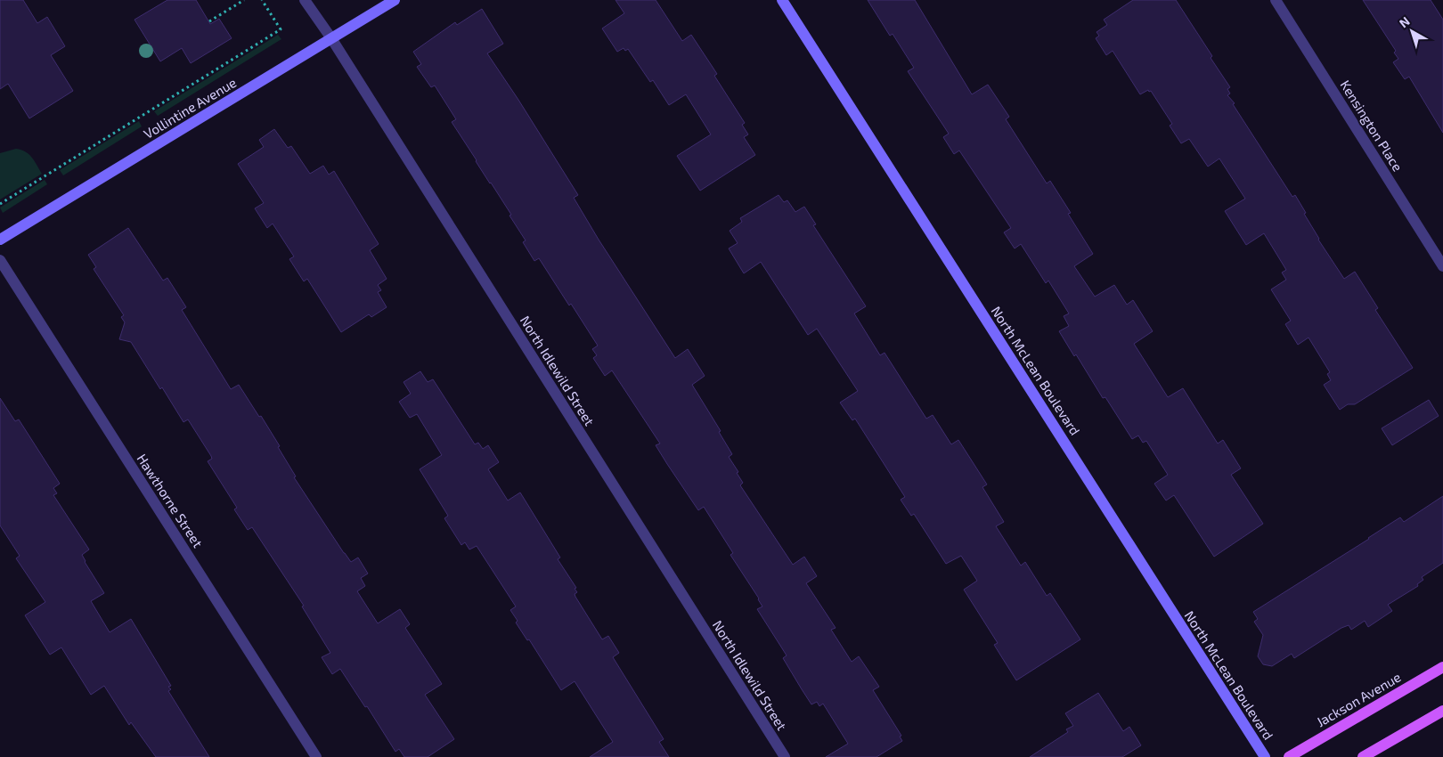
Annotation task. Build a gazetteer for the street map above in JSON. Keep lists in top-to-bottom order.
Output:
{
  "streets": {
    "main road": ["Vollintine Avenue", "North McLean Boulevard", "Jackson Avenue"],
    "street": ["Kensington Place", "North Idlewild Street", "Hawthorne Street"]
  },
  "crossings": [
    ["Vollintine Avenue", "North Idlewild Street"]
  ],
  "north": "top left"
}
